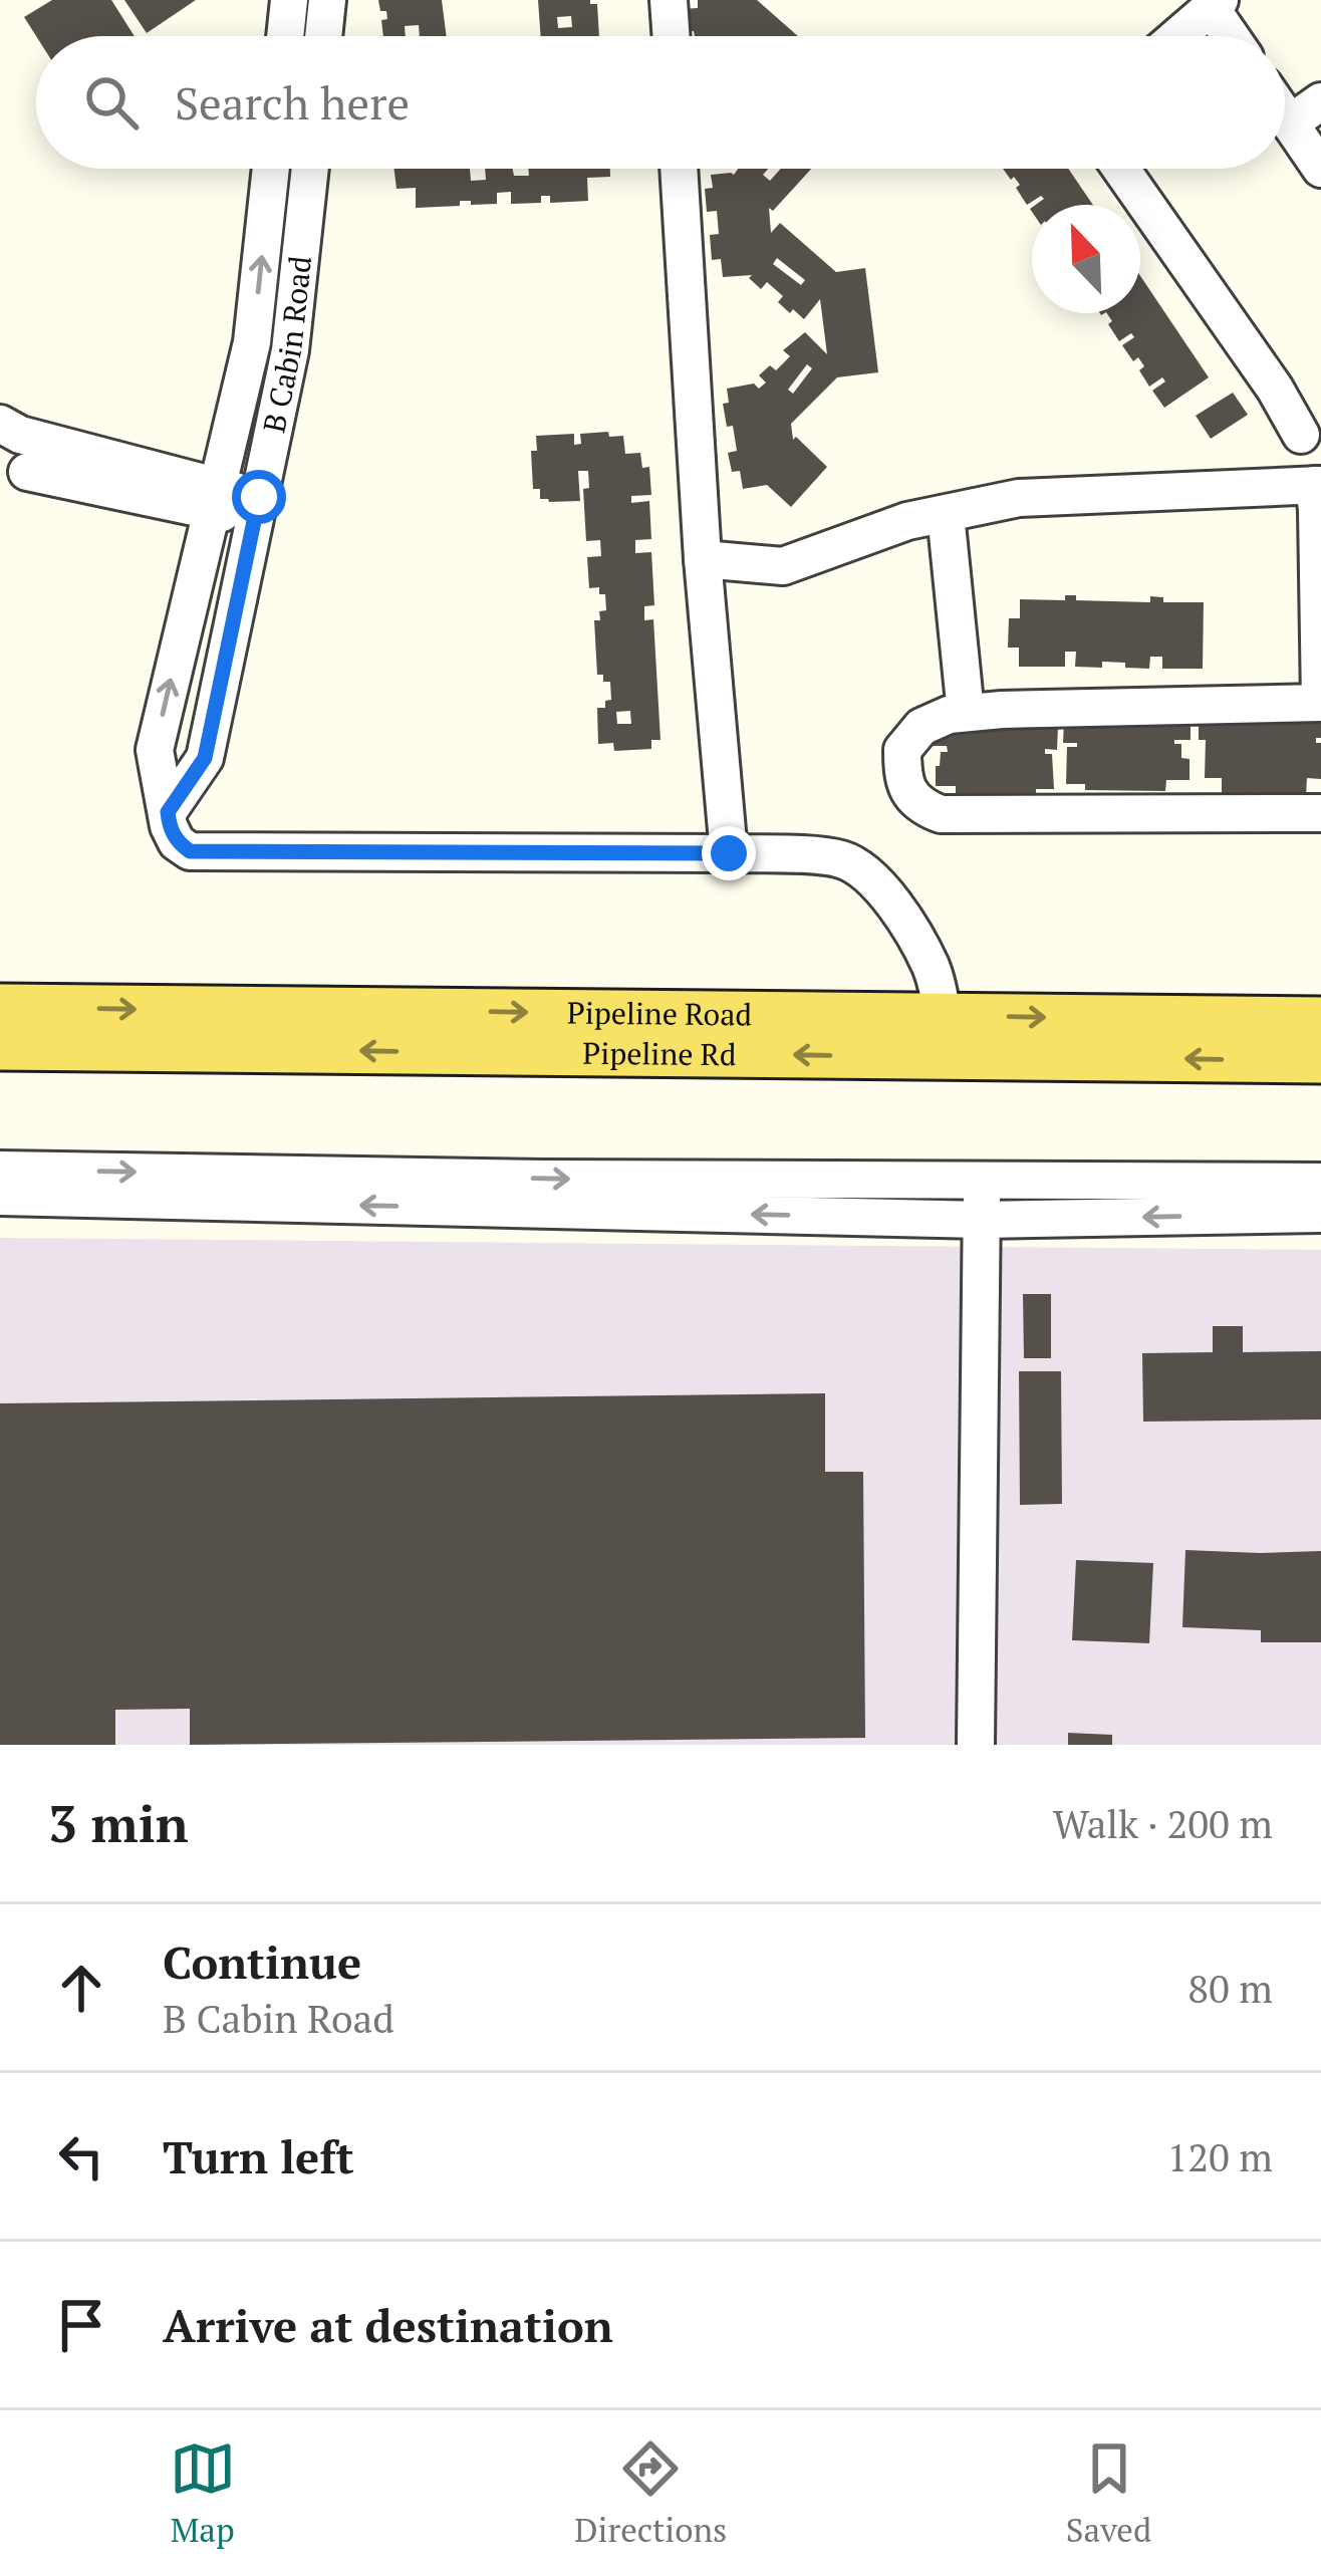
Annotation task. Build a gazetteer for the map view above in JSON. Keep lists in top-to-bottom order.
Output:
{
  "streets": {
    "main road": ["Pipeline Road", "Pipeline Rd"],
    "street": ["B Cabin Road"]
  },
  "crossings": [
    ["Pipeline Road", "Pipeline Rd"]
  ],
  "one_way": ["Pipeline Road", "Pipeline Rd"],
  "north": "top left",
  "page": {
    "search": "Search here",
    "heading": ["3 min", "Walk · 200 m"],
    "list": [
      ["Continue", "B Cabin Road", "80 m"],
      ["Turn left", "120 m"],
      "Arrive at destination"
    ],
    "nav": ["Map", "Directions", "Saved"]
  }
}
